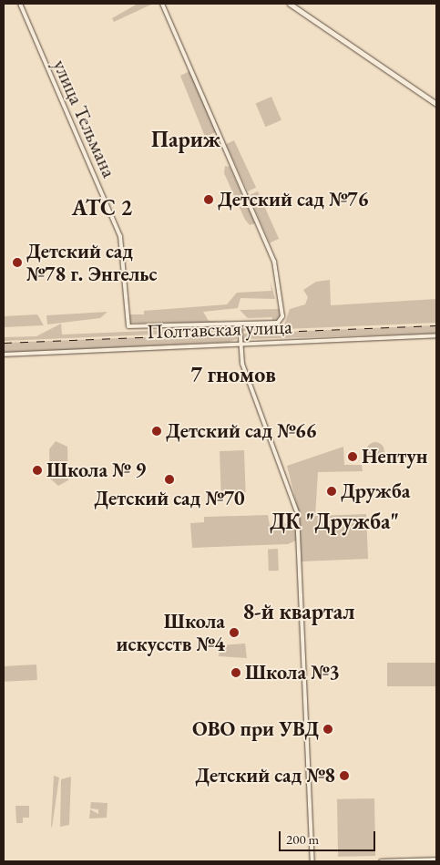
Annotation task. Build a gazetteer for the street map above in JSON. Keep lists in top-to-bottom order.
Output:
{
  "streets": {
    "street": ["улица Тельмана", "Полтавская улица"]
  },
  "crossings": [
    ["улица Тельмана", "Полтавская улица"]
  ],
  "districts": [
    "Париж",
    "АТС 2",
    "7 гномов",
    "ДК \"Дружба\"",
    "8-й квартал"
  ],
  "places": [
    "Детский сад №76",
    "Детский сад №78 г. Энгельс",
    "Детский сад №66",
    "Нептун",
    "Школа № 9",
    "Детский сад №70",
    "Дружба",
    "Школа искусств №4",
    "Школа №3",
    "ОВО при УВД",
    "Детский сад №8"
  ],
  "scale_bar": "200 m"
}
